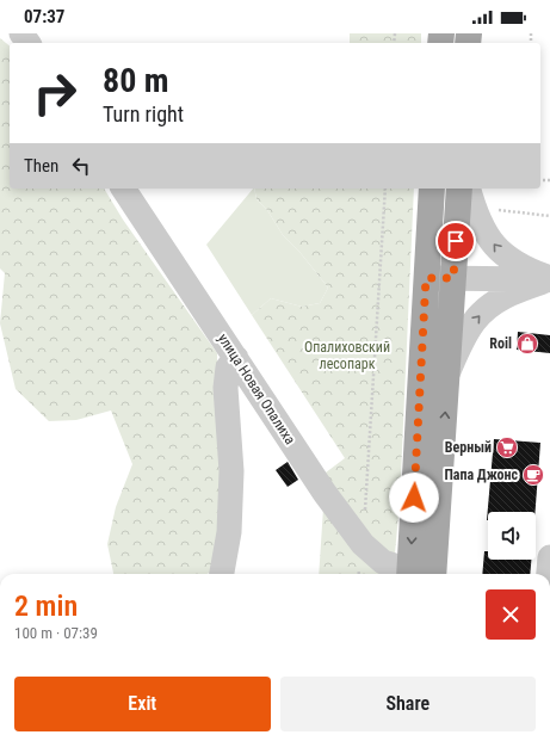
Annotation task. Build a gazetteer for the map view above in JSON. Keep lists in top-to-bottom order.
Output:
{
  "streets": {
    "street": ["улица Новая Опалиха"]
  },
  "parks": ["Опалиховский лесопарк"],
  "places": {
    "shop": ["Roil"],
    "supermarket": ["Верный"],
    "cafe": ["Папа Джонс"]
  },
  "page": {
    "status": "07:37",
    "turn": ["80 m", "Turn right"],
    "then": "Then",
    "heading": ["2 min", "100 m · 07:39"],
    "buttons": ["Exit", "Share"]
  }
}
